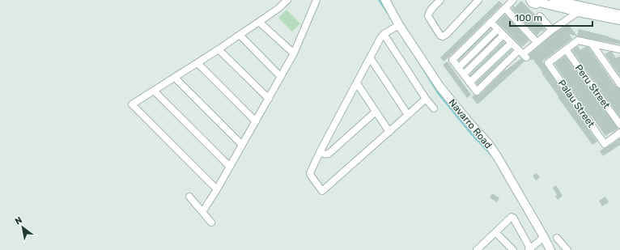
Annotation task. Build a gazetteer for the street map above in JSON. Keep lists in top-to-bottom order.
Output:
{
  "streets": {
    "street": ["Peru Street", "Palau Street", "Navarro Road"]
  },
  "crossings": [
    ["Peru Street", "Palau Street"]
  ],
  "scale_bar": "100 m",
  "north": "top left"
}
